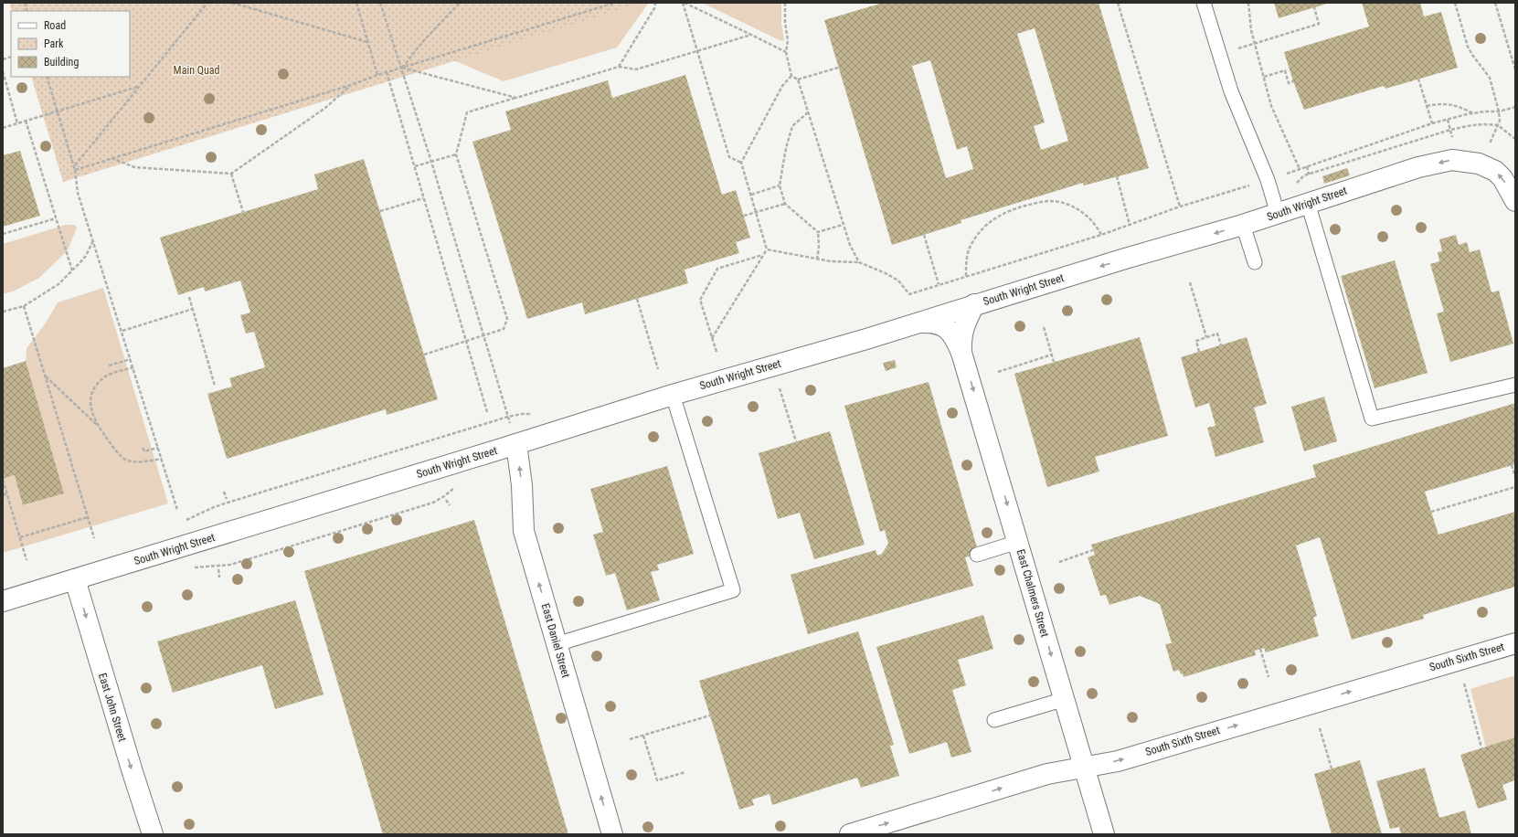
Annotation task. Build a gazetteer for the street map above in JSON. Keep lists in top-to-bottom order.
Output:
{
  "streets": {
    "street": [
      "South Wright Street",
      "East Chalmers Street",
      "East Daniel Street",
      "South Sixth Street",
      "East John Street"
    ]
  },
  "crossings": [
    ["South Wright Street", "East Chalmers Street"],
    ["South Wright Street", "East Daniel Street"],
    ["South Wright Street", "East John Street"],
    ["East Chalmers Street", "South Sixth Street"]
  ],
  "one_way": [
    "East Chalmers Street",
    "East Daniel Street",
    "South Sixth Street",
    "East John Street"
  ],
  "parks": ["Main Quad"],
  "legend": ["Road", "Park", "Building"]
}
